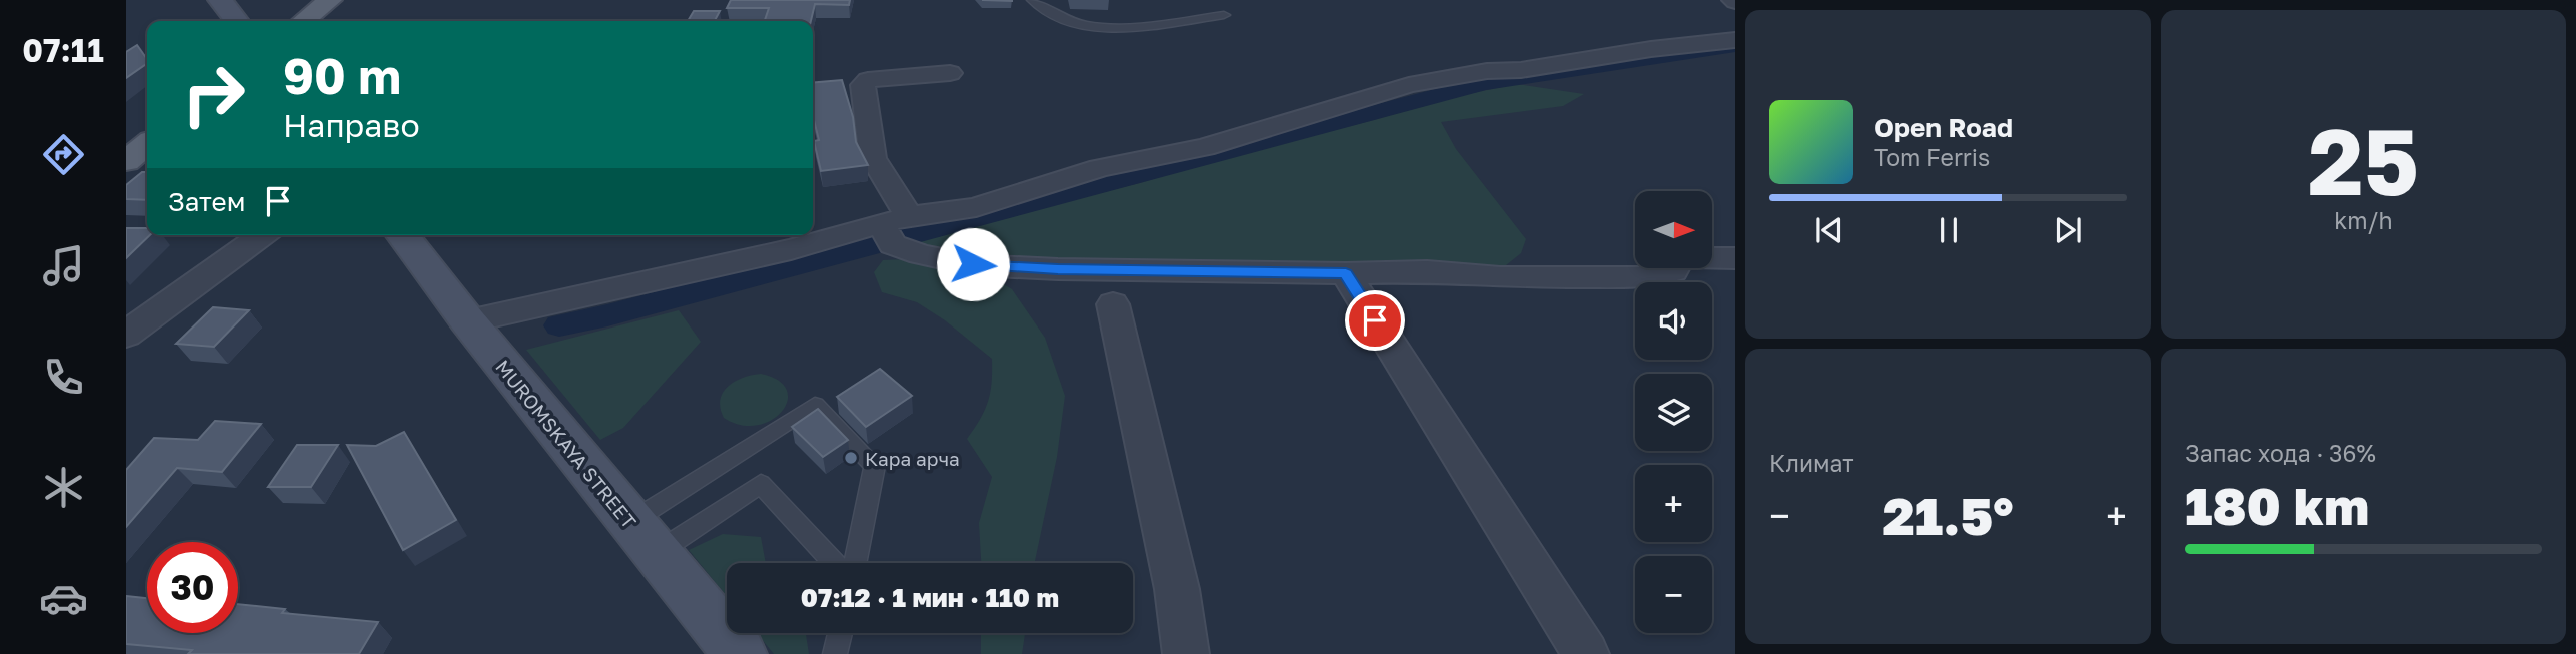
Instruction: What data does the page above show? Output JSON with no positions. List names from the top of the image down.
{
  "streets": {
    "main road": ["MUROMSKAYA STREET"]
  },
  "places": ["Кара арча"],
  "north": "right",
  "page": {
    "tabs": "07:11",
    "tile": [
      ["25", "km/h"],
      "Климат",
      ["Запас хода · 36%", "180 km"]
    ],
    "turn": ["90 m", "Направо"],
    "song": ["Open Road", "Tom Ferris"],
    "then": "Затем",
    "map_buttons": ["+", "−"],
    "heat": ["−", "21.5°", "+"],
    "limit": "30",
    "trip": "07:12 · 1 мин · 110 m"
  }
}
